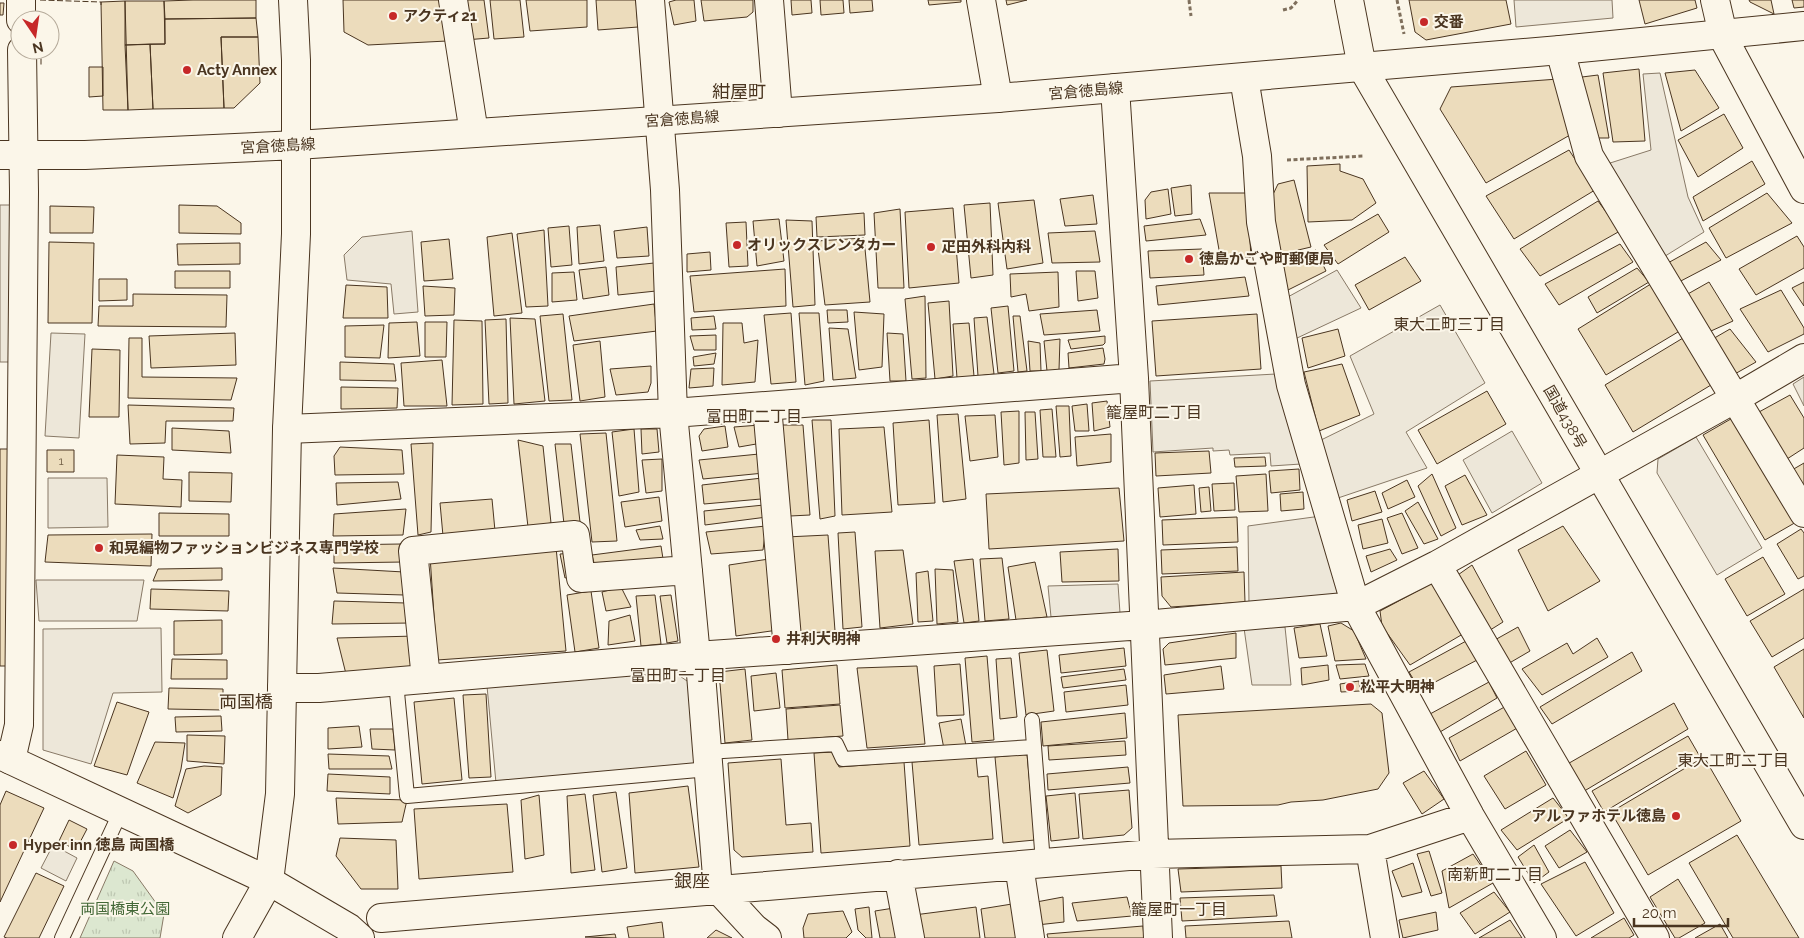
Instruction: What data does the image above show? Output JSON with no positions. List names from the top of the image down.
{
  "streets": {
    "main road": ["宮倉徳島線", "国道438号"]
  },
  "crossings": [
    ["宮倉徳島線", "国道438号"]
  ],
  "districts": [
    "紺屋町",
    "東大工町三丁目",
    "籠屋町二丁目",
    "富田町二丁目",
    "富田町一丁目",
    "両国橋",
    "東大工町二丁目",
    "南新町二丁目",
    "銀座",
    "籠屋町一丁目"
  ],
  "parks": ["両国橋東公園"],
  "places": [
    "アクティ21",
    "交番",
    "Acty Annex",
    "オリックスレンタカー",
    "疋田外科内科",
    "徳島かごや町郵便局",
    "和晃編物ファッションビジネス専門学校",
    "井利大明神",
    "松平大明神",
    "アルファホテル徳島",
    "Hyper inn 徳島 両国橋"
  ],
  "house_numbers": ["1"],
  "scale_bar": "20 m",
  "north": "bottom"
}
